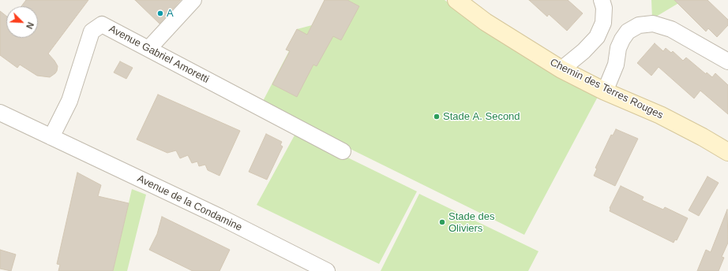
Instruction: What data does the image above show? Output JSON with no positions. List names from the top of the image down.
{
  "streets": {
    "main road": ["Chemin des Terres Rouges"],
    "street": ["Avenue Gabriel Amoretti", "Avenue de la Condamine"]
  },
  "crossings": [
    ["Avenue Gabriel Amoretti", "Avenue de la Condamine"]
  ],
  "places": ["A", "Stade A. Second", "Stade des Oliviers"],
  "north": "bottom right"
}
